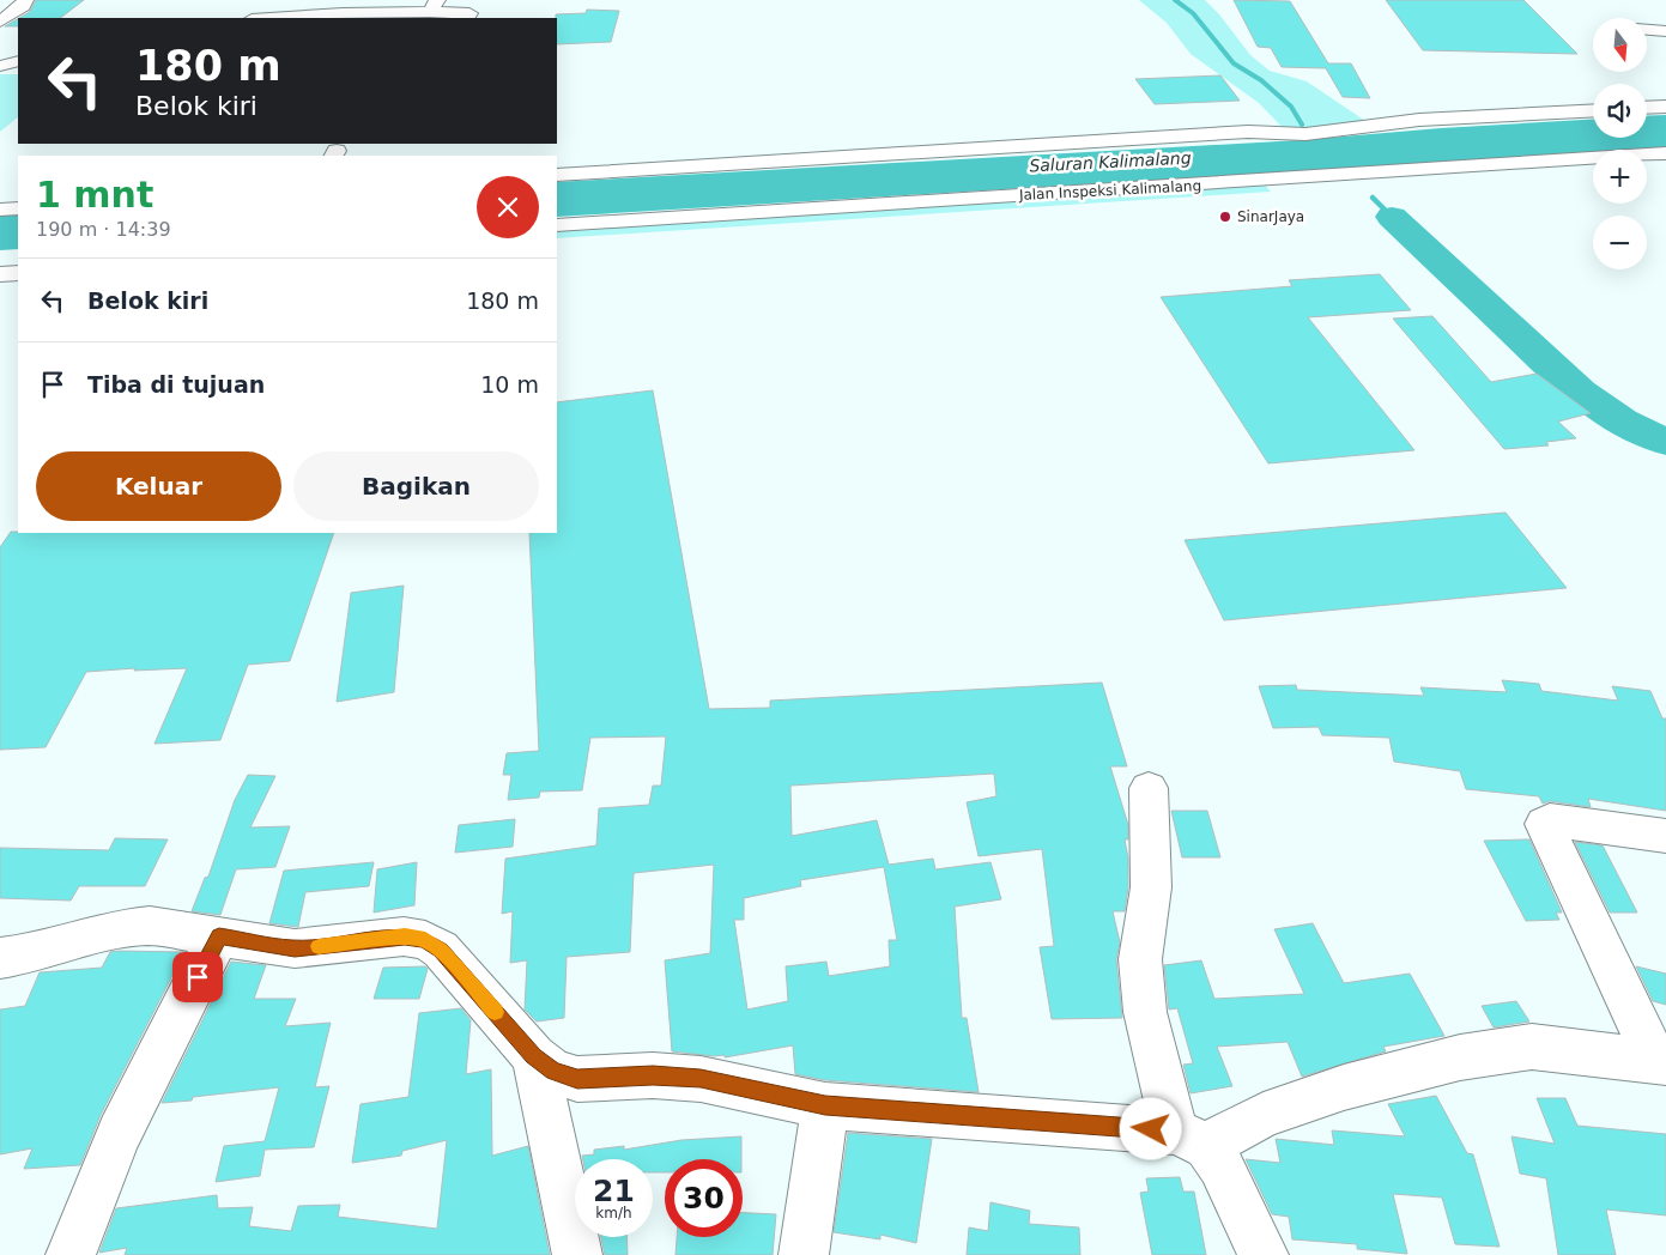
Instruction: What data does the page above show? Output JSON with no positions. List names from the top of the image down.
{
  "streets": {
    "street": ["Jalan Inspeksi Kalimalang"]
  },
  "water": ["Saluran Kalimalang"],
  "places": ["SinarJaya"],
  "north": "bottom",
  "page": {
    "map_buttons": ["+", "−"],
    "turn": ["180 m", "Belok kiri"],
    "heading": ["1 mnt", "190 m · 14:39"],
    "list": [
      {
        "name": "Belok kiri",
        "value": "180 m"
      },
      {
        "name": "Tiba di tujuan",
        "value": "10 m"
      }
    ],
    "buttons": ["Keluar", "Bagikan"],
    "speed": "21 km/h",
    "limit": "30"
  }
}
